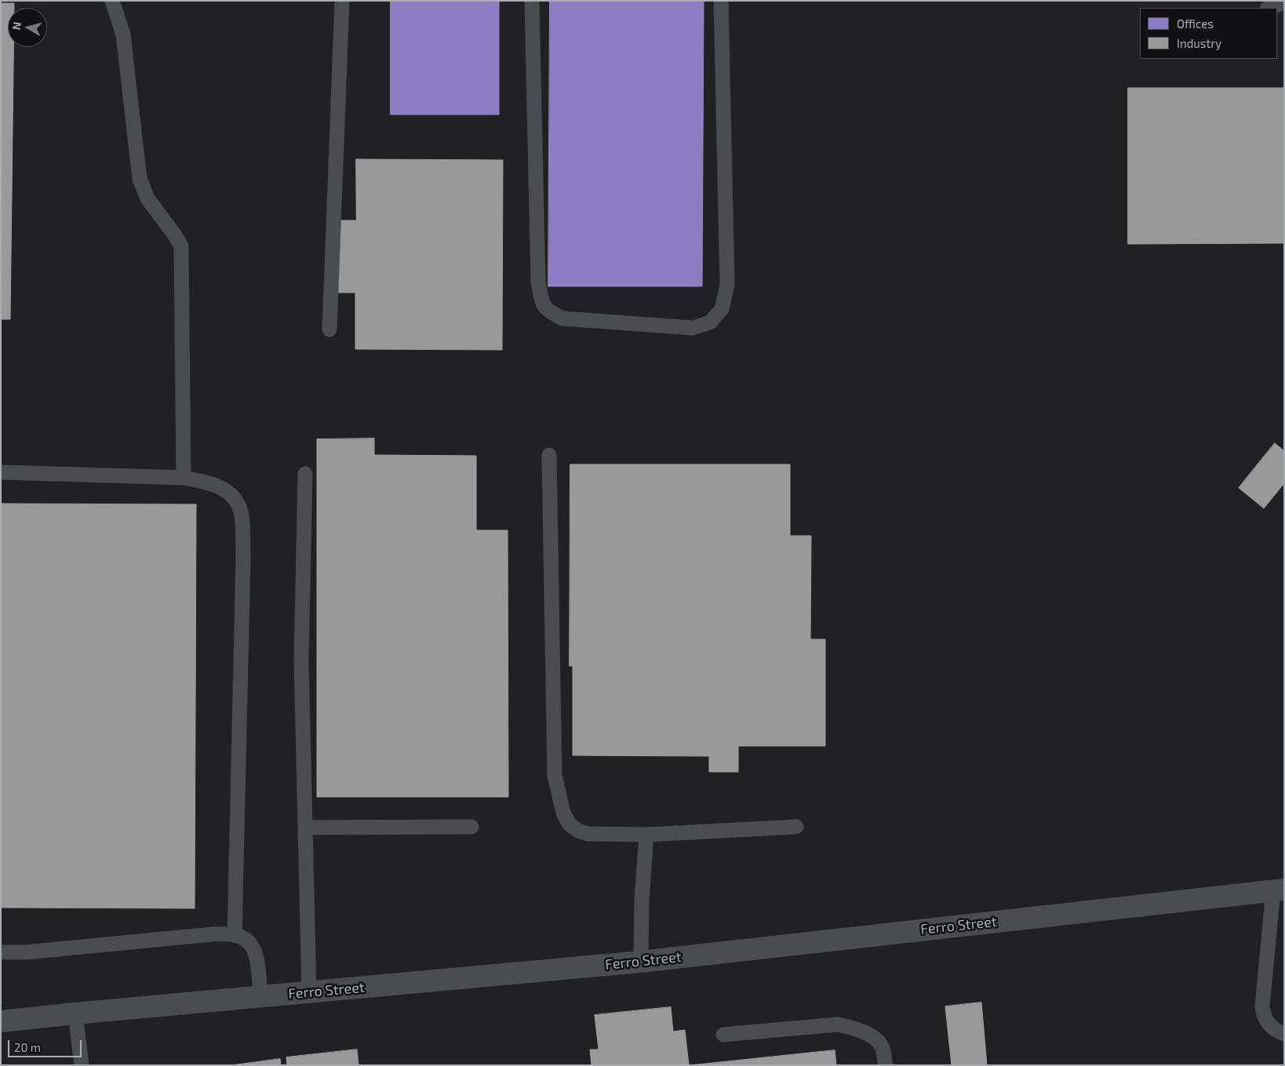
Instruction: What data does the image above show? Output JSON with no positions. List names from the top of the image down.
{
  "streets": {
    "street": ["Ferro Street"]
  },
  "legend": ["Offices", "Industry"],
  "scale_bar": "20 m",
  "north": "left"
}
